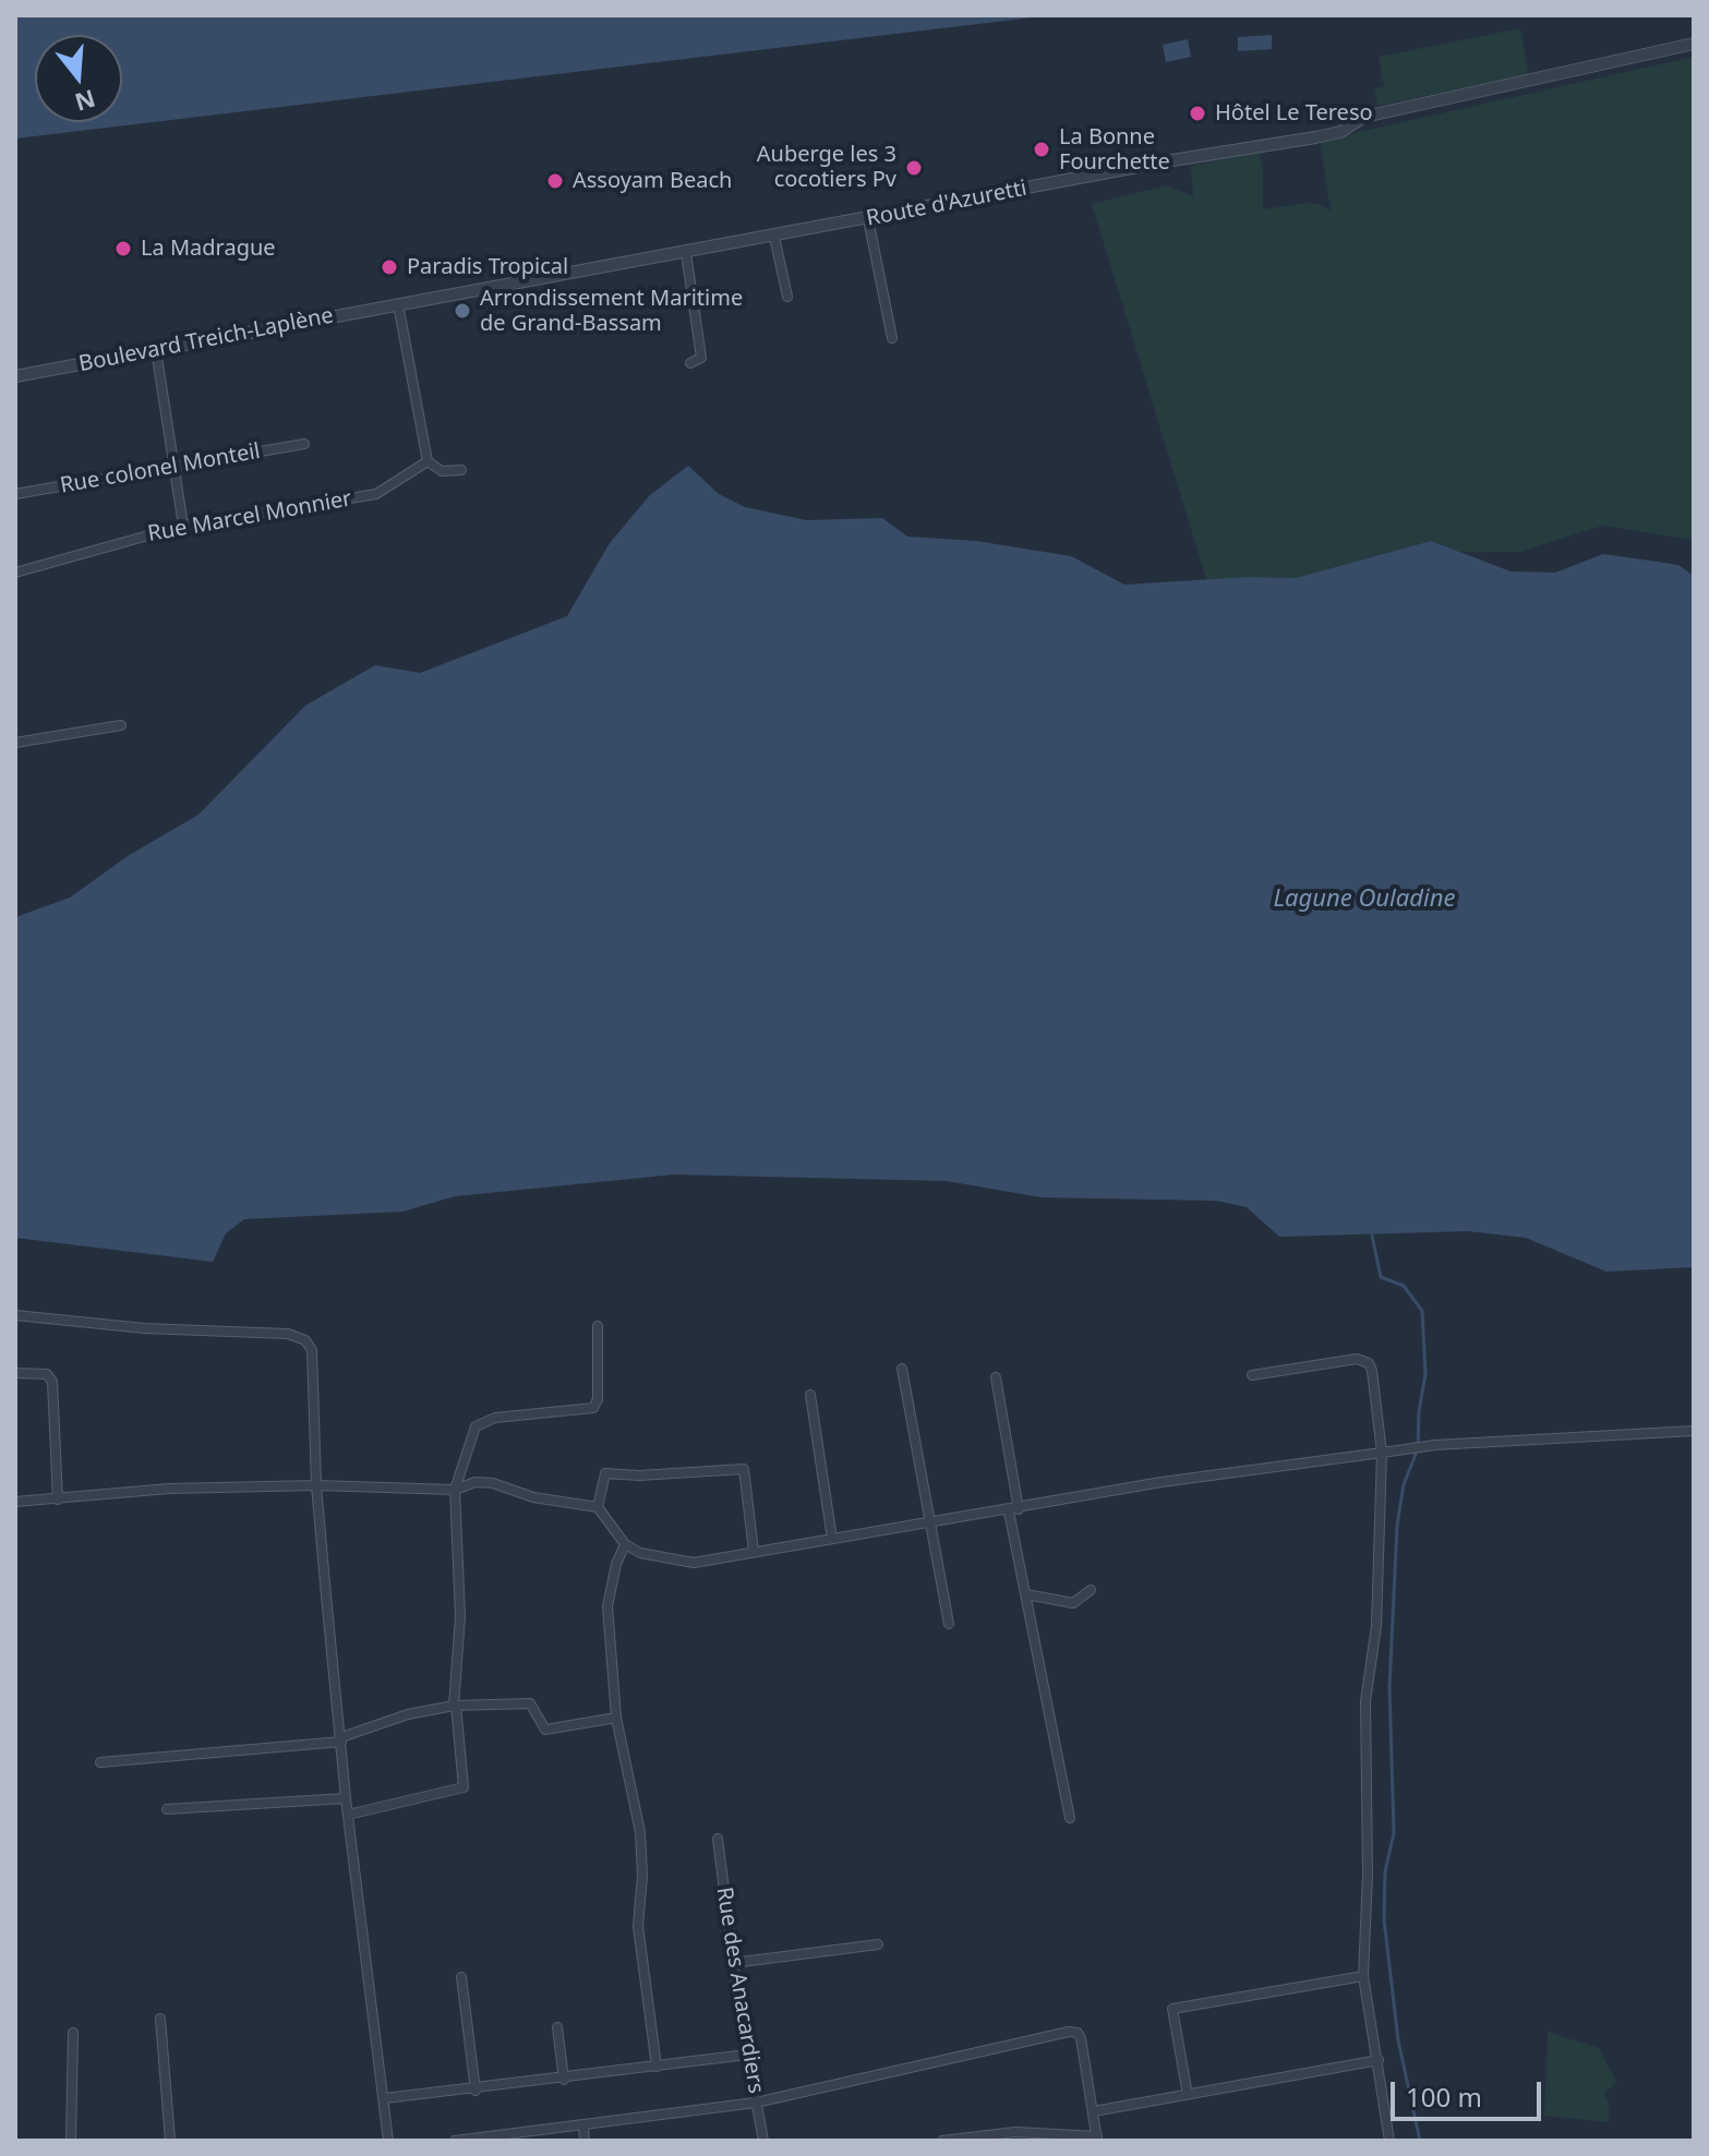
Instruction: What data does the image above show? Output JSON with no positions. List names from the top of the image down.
{
  "streets": {
    "street": [
      "Route d'Azuretti",
      "Boulevard Treich-Laplène",
      "Rue colonel Monteil",
      "Rue Marcel Monnier",
      "Rue des Anacardiers"
    ]
  },
  "crossings": [
    ["Route d'Azuretti", "Boulevard Treich-Laplène"]
  ],
  "water": ["Lagune Ouladine"],
  "places": [
    "Hôtel Le Tereso",
    "La Bonne Fourchette",
    "Auberge les 3 cocotiers Pv",
    "Assoyam Beach",
    "La Madrague",
    "Paradis Tropical",
    "Arrondissement Maritime de Grand-Bassam"
  ],
  "scale_bar": "100 m",
  "north": "bottom"
}
